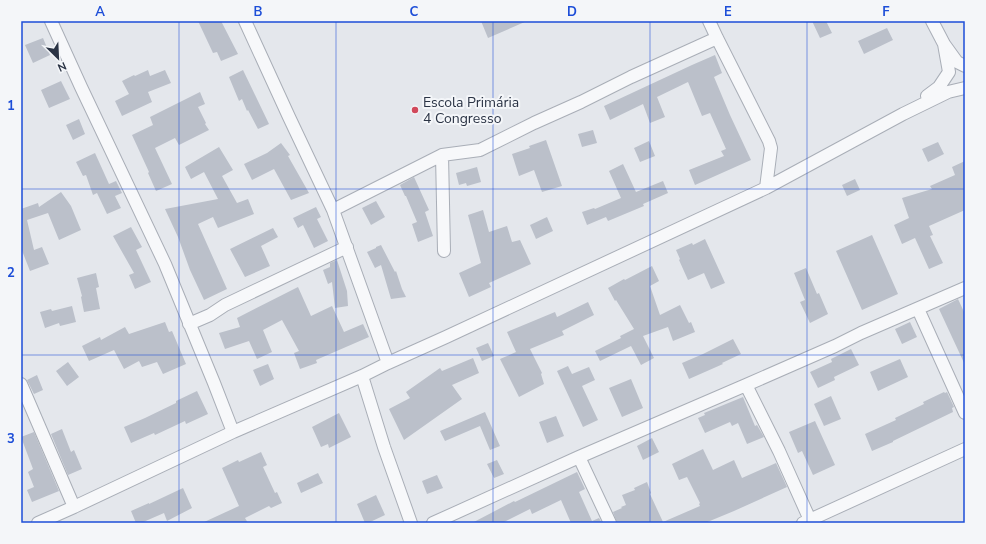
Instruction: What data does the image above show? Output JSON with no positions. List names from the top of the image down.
{
  "places": ["Escola Primária 4 Congresso"],
  "north": "bottom right",
  "grid": {
    "columns": [
      "A",
      "B",
      "C",
      "D",
      "E",
      "F"
    ],
    "rows": ["1", "2", "3"]
  }
}
